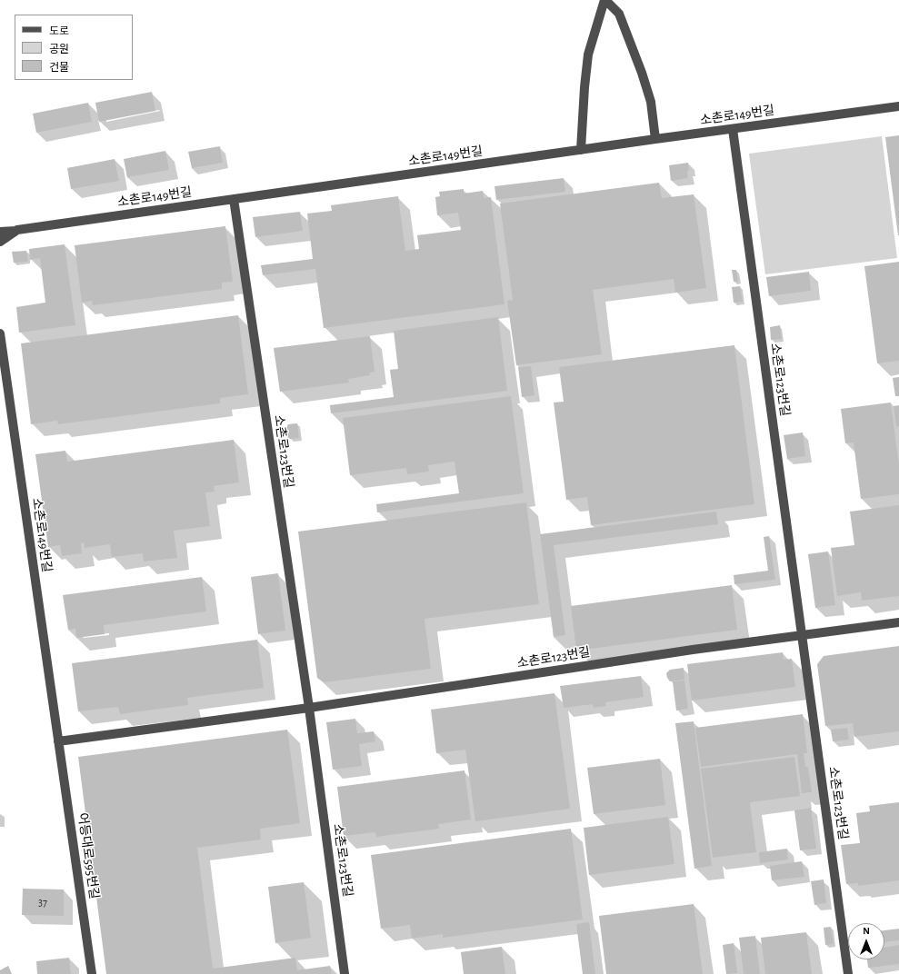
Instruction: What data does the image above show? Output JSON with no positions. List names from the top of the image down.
{
  "streets": {
    "street": ["소촌로149번길", "소촌로123번길", "어등대로595번길"]
  },
  "crossings": [
    ["소촌로149번길", "소촌로123번길"],
    ["소촌로149번길", "어등대로595번길"],
    ["소촌로123번길", "어등대로595번길"]
  ],
  "house_numbers": ["37"],
  "legend": ["도로", "공원", "건물"],
  "north": "top"
}
